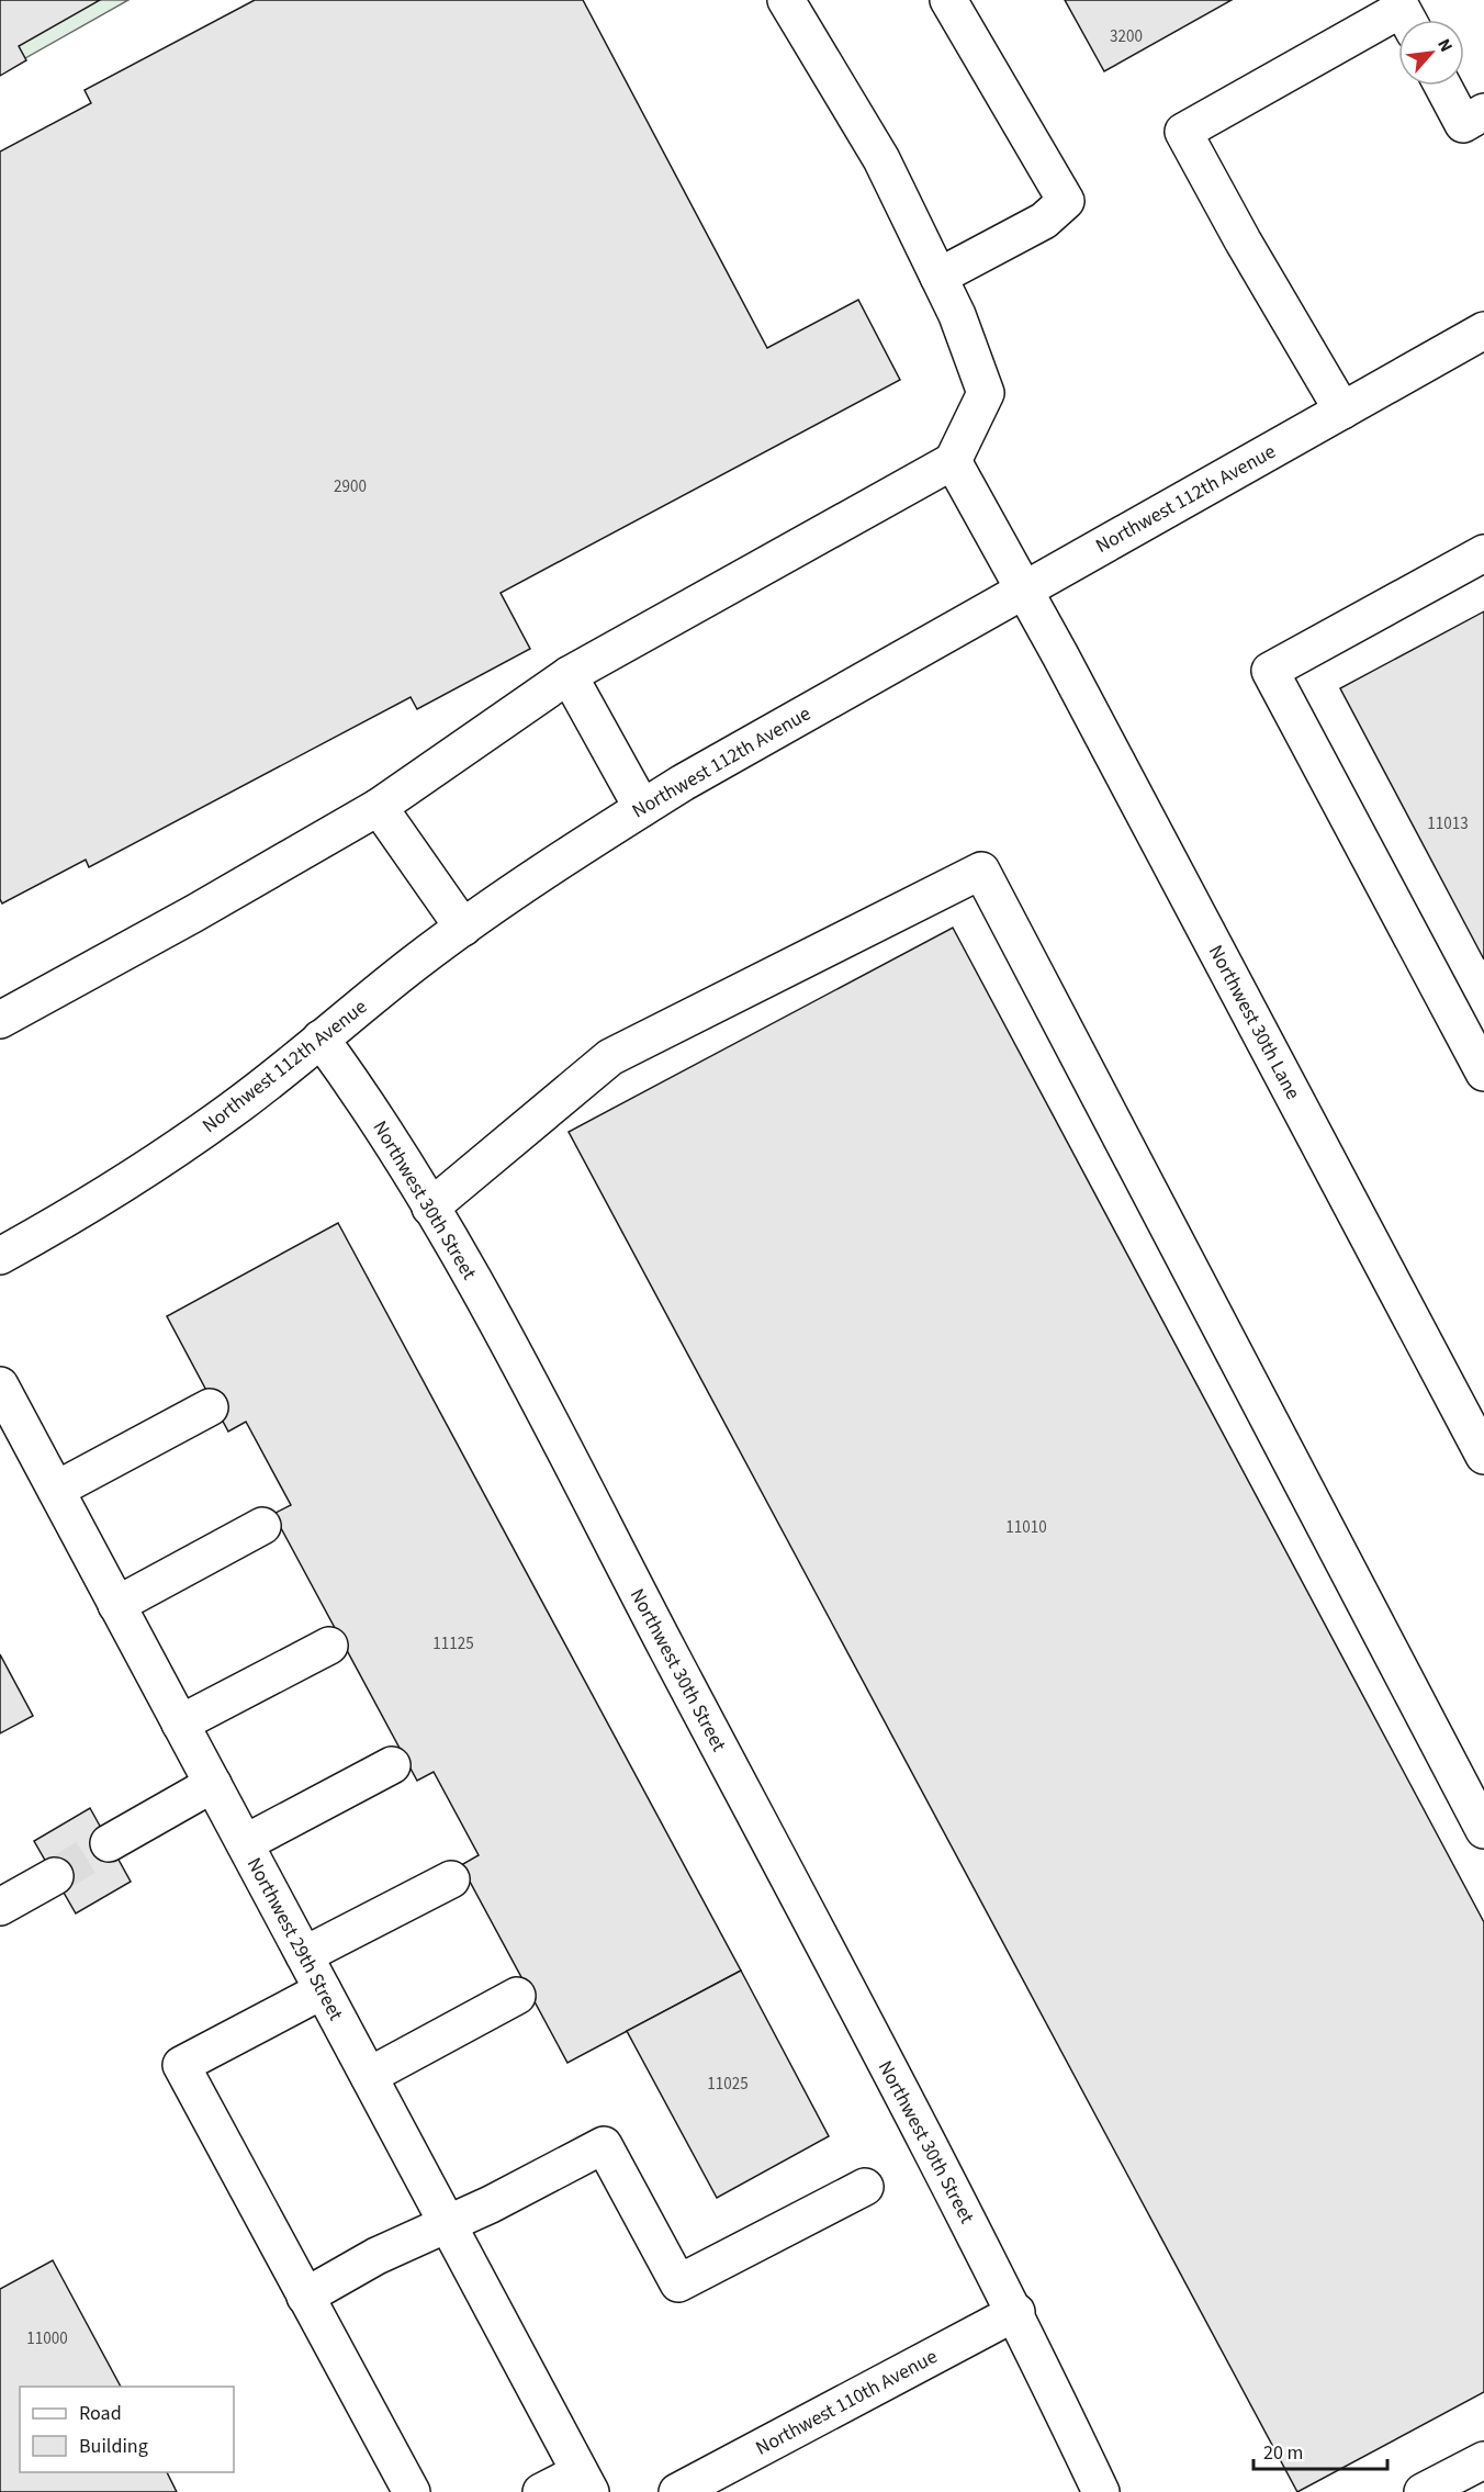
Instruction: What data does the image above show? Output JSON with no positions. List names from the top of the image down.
{
  "streets": {
    "street": [
      "Northwest 112th Avenue",
      "Northwest 30th Lane",
      "Northwest 30th Street",
      "Northwest 29th Street",
      "Northwest 110th Avenue"
    ]
  },
  "crossings": [
    ["Northwest 112th Avenue", "Northwest 30th Lane"],
    ["Northwest 112th Avenue", "Northwest 30th Street"],
    ["Northwest 30th Street", "Northwest 110th Avenue"]
  ],
  "house_numbers": [
    "3200",
    "2900",
    "11013",
    "11010",
    "11125",
    "11025",
    "11000"
  ],
  "legend": ["Road", "Building"],
  "scale_bar": "20 m",
  "north": "top right"
}
